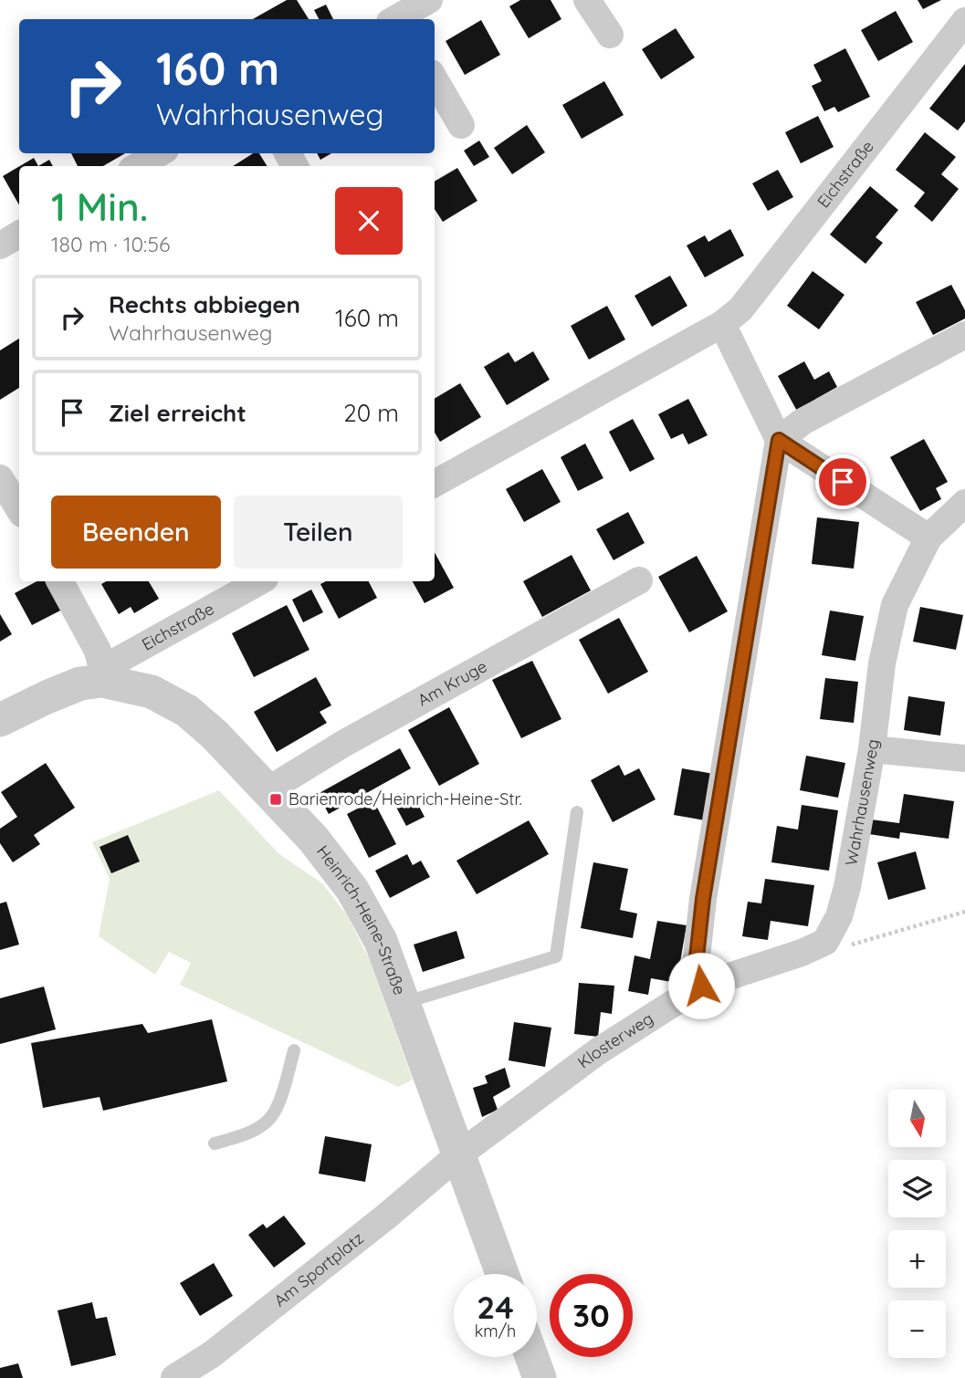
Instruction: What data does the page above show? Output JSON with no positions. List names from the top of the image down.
{
  "streets": {
    "street": [
      "Eichstraße",
      "Am Kruge",
      "Wahrhausenweg",
      "Heinrich-Heine-Straße",
      "Klosterweg",
      "Am Sportplatz"
    ]
  },
  "crossings": [
    ["Eichstraße", "Heinrich-Heine-Straße"],
    ["Am Kruge", "Heinrich-Heine-Straße"],
    ["Heinrich-Heine-Straße", "Klosterweg"],
    ["Heinrich-Heine-Straße", "Am Sportplatz"],
    ["Klosterweg", "Am Sportplatz"]
  ],
  "places": {
    "transit": ["Barienrode/Heinrich-Heine-Str."]
  },
  "north": "bottom",
  "page": {
    "turn": ["160 m", "Wahrhausenweg"],
    "heading": ["1 Min.", "180 m · 10:56"],
    "list": [
      {
        "name": "Rechts abbiegen",
        "note": "Wahrhausenweg",
        "value": "160 m"
      },
      {
        "name": "Ziel erreicht",
        "value": "20 m"
      }
    ],
    "buttons": ["Beenden", "Teilen"],
    "map_buttons": ["+", "−"],
    "speed": "24 km/h",
    "limit": "30"
  }
}
